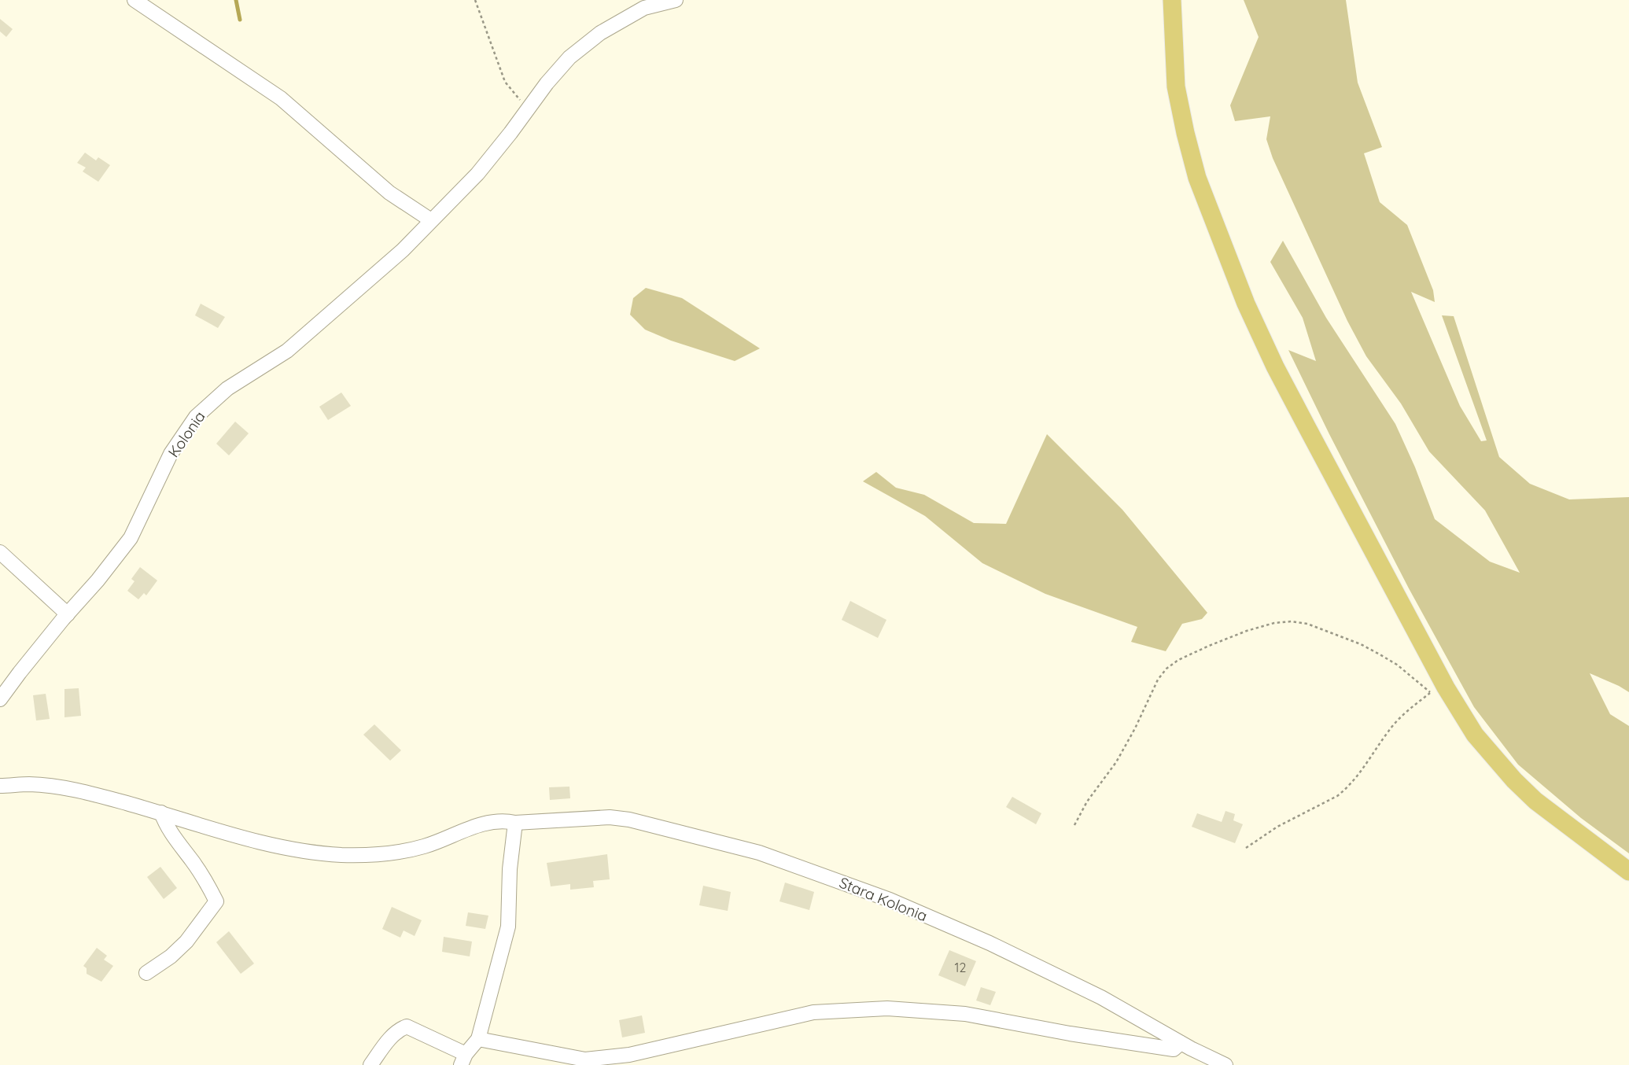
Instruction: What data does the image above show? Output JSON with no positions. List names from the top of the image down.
{
  "streets": {
    "street": ["Kolonia", "Stara Kolonia"]
  },
  "house_numbers": ["12"]
}
